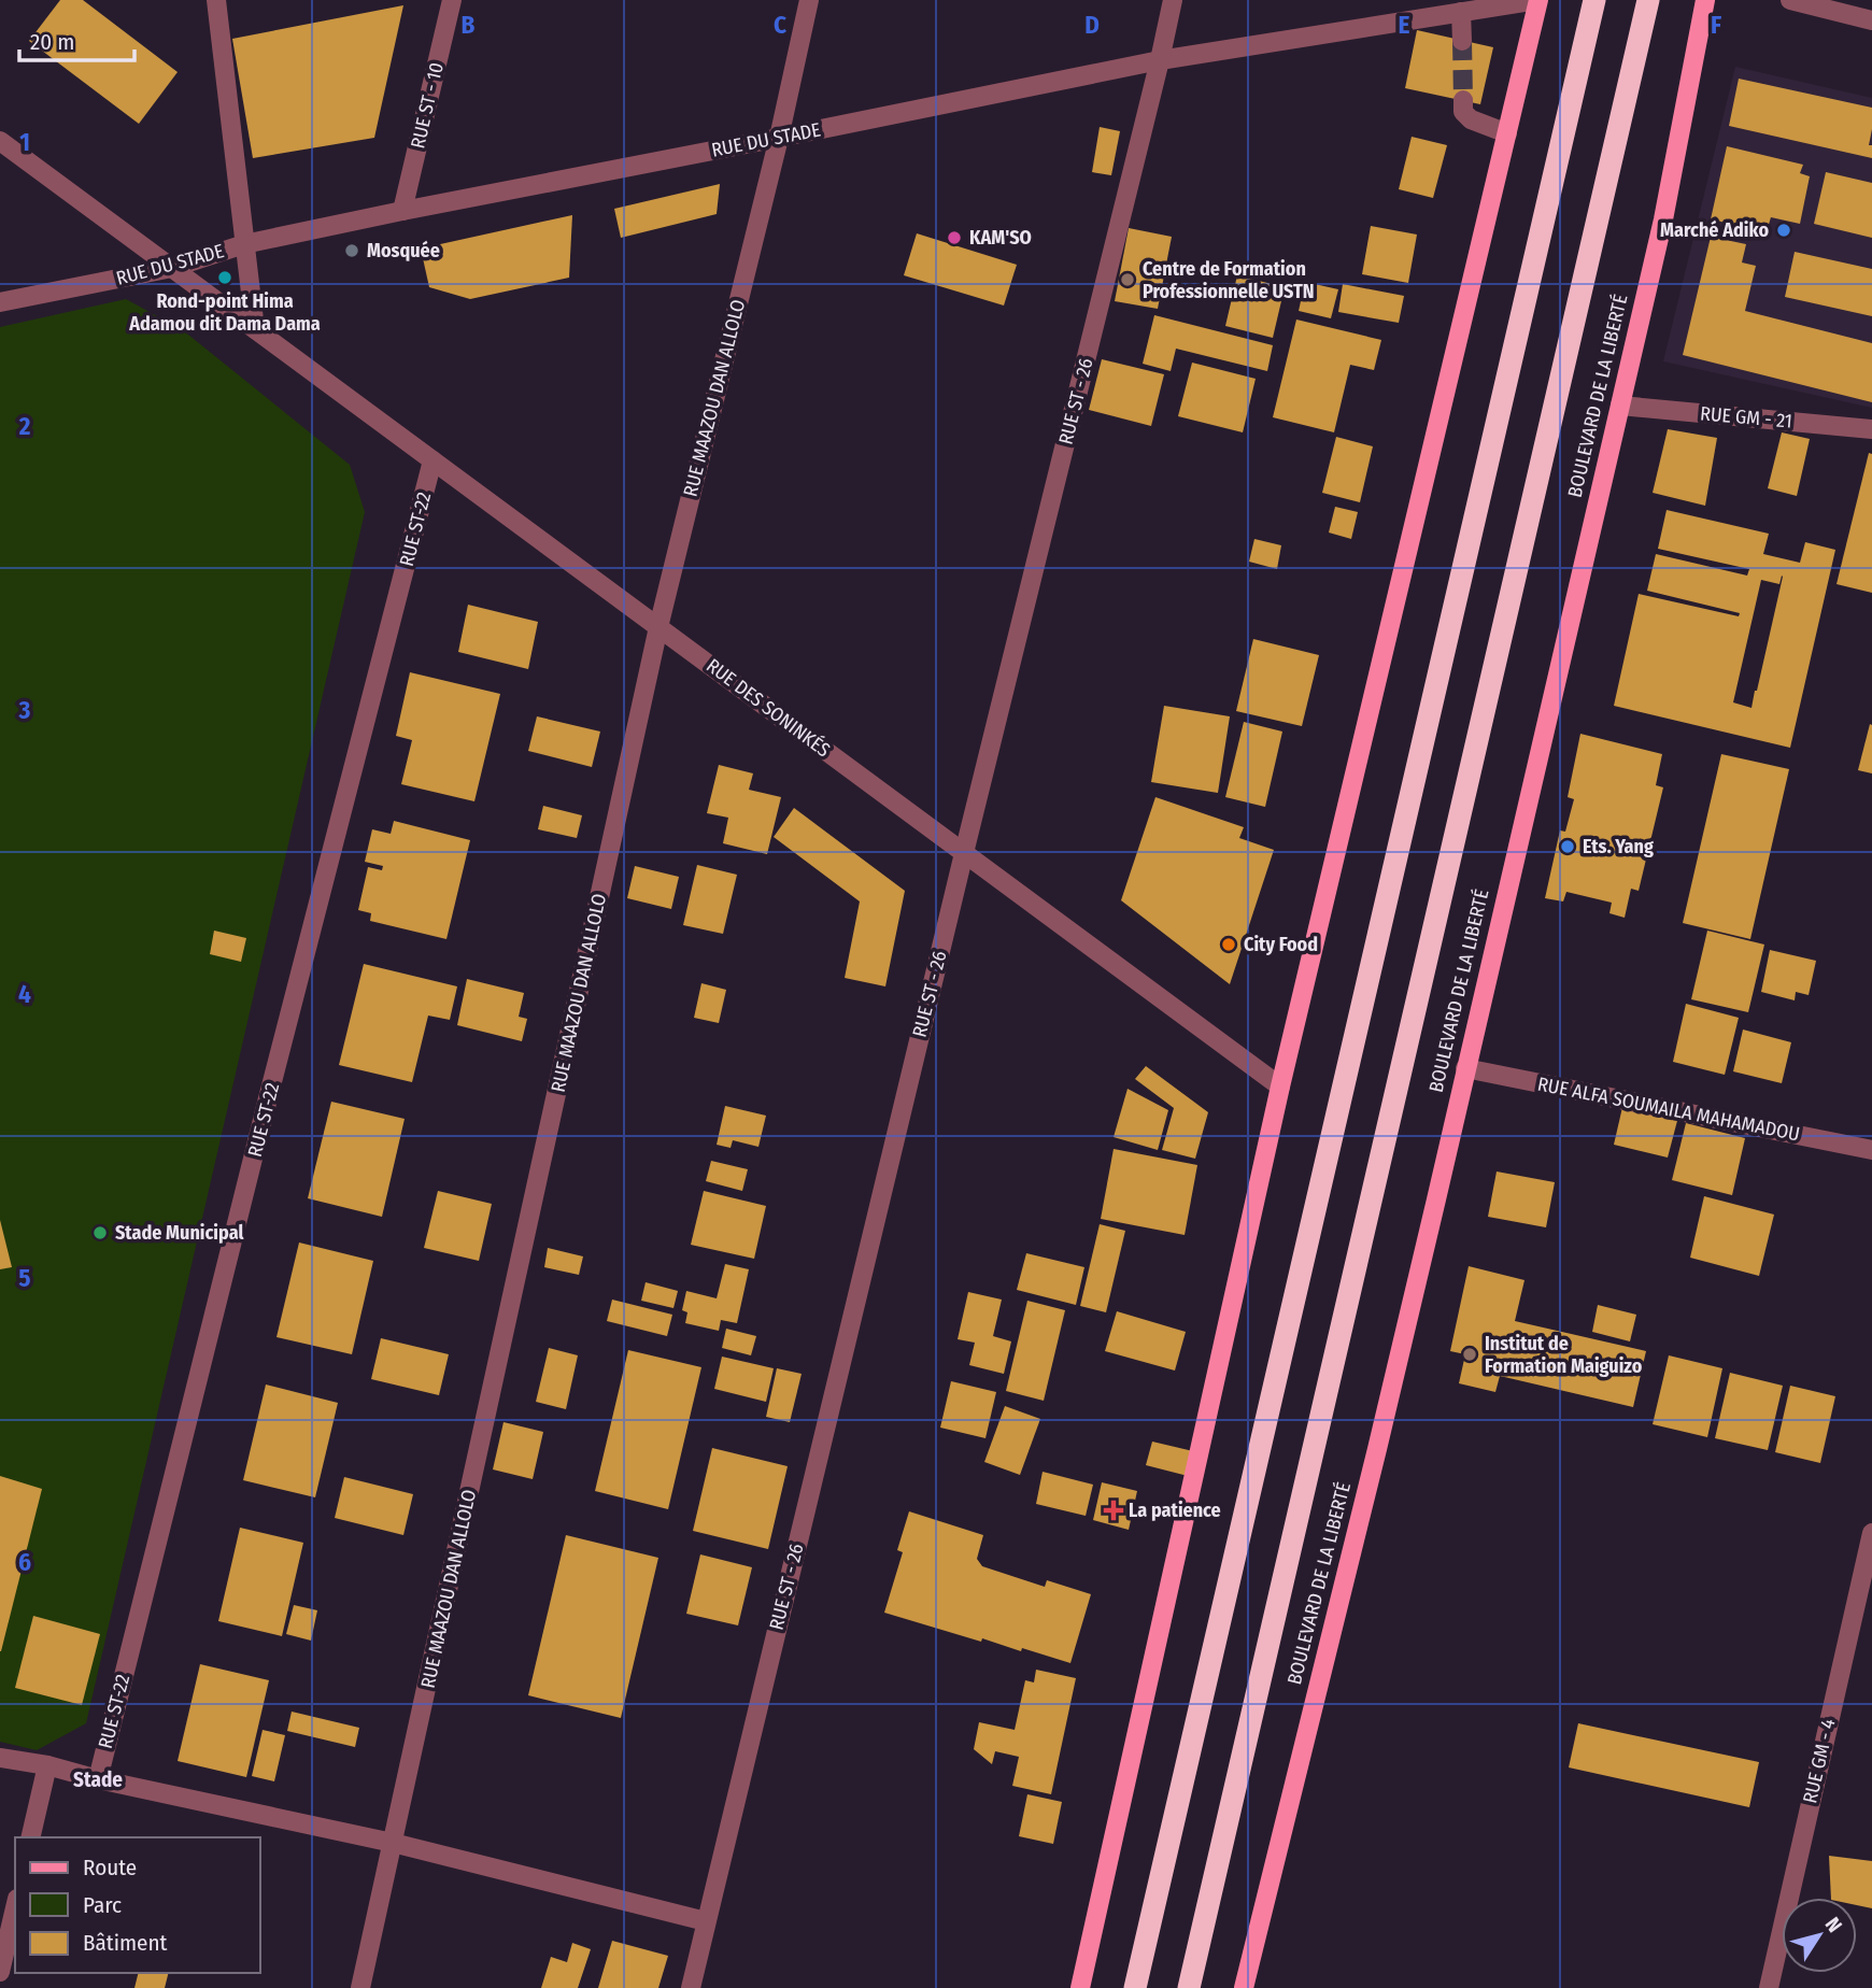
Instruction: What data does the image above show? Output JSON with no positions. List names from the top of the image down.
{
  "streets": {
    "highway": ["BOULEVARD DE LA LIBERTÉ"],
    "street": [
      "RUE ST - 10",
      "RUE DU STADE",
      "RUE MAAZOU DAN ALLOLO",
      "RUE ST - 26",
      "RUE GM - 21",
      "RUE ST-22",
      "RUE DES SONINKÉS",
      "RUE ALFA SOUMAILA MAHAMADOU",
      "RUE GM - 4"
    ]
  },
  "crossings": [
    ["RUE ST - 10", "RUE DU STADE"],
    ["RUE DU STADE", "RUE MAAZOU DAN ALLOLO"],
    ["RUE DU STADE", "RUE ST - 26"],
    ["RUE DU STADE", "RUE DES SONINKÉS"],
    ["BOULEVARD DE LA LIBERTÉ", "RUE GM - 21"],
    ["BOULEVARD DE LA LIBERTÉ", "RUE ALFA SOUMAILA MAHAMADOU"],
    ["RUE MAAZOU DAN ALLOLO", "RUE DES SONINKÉS"],
    ["RUE ST - 26", "RUE DES SONINKÉS"],
    ["RUE ST-22", "RUE DES SONINKÉS"]
  ],
  "districts": ["Stade"],
  "places": {
    "other": [
      "Marché Adiko",
      "KAM'SO",
      "Mosquée",
      "Rond-point Hima Adamou dit Dama Dama",
      "Centre de Formation Professionnelle USTN",
      "Ets. Yang",
      "City Food",
      "Stade Municipal",
      "Institut de Formation Maiguizo"
    ],
    "health": ["La patience"]
  },
  "legend": ["Route", "Parc", "Bâtiment"],
  "scale_bar": "20 m",
  "north": "top right",
  "grid": {
    "columns": [
      "B",
      "C",
      "D",
      "E",
      "F"
    ],
    "rows": [
      "1",
      "2",
      "3",
      "4",
      "5",
      "6"
    ]
  }
}
